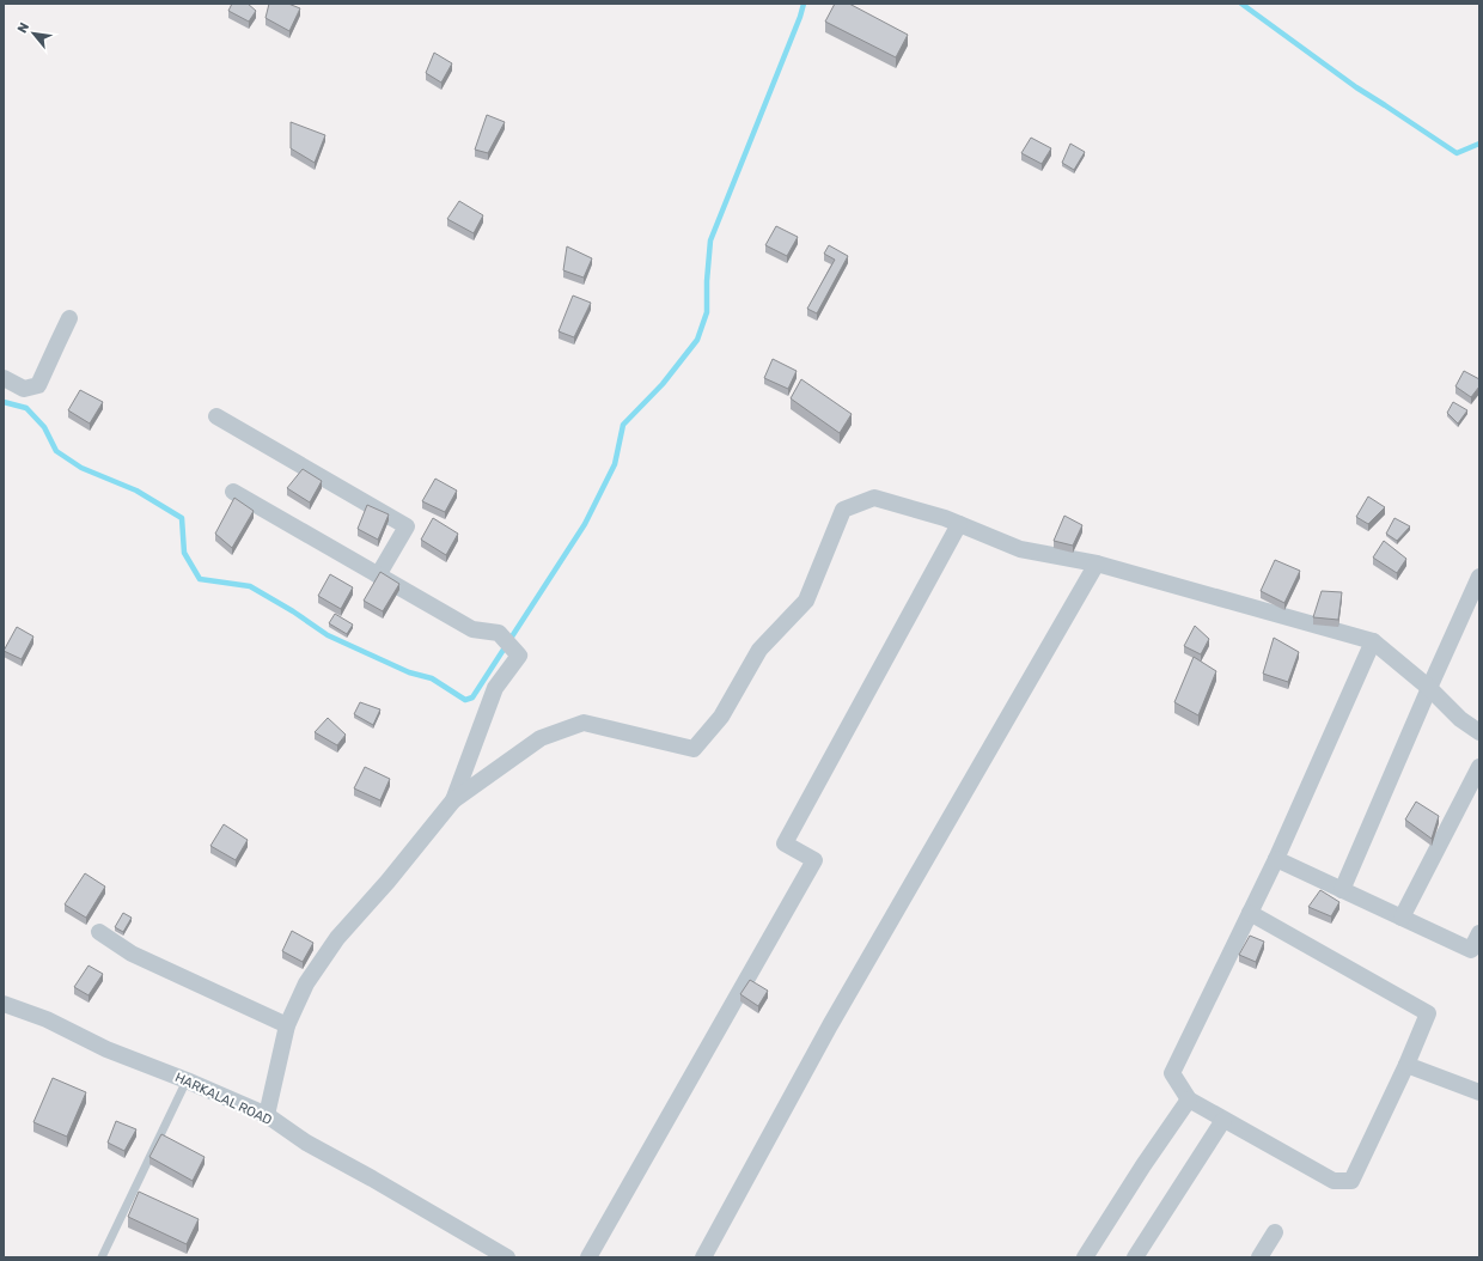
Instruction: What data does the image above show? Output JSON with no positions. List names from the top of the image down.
{
  "streets": {
    "street": ["HARKALAL ROAD"]
  },
  "north": "top left"
}
